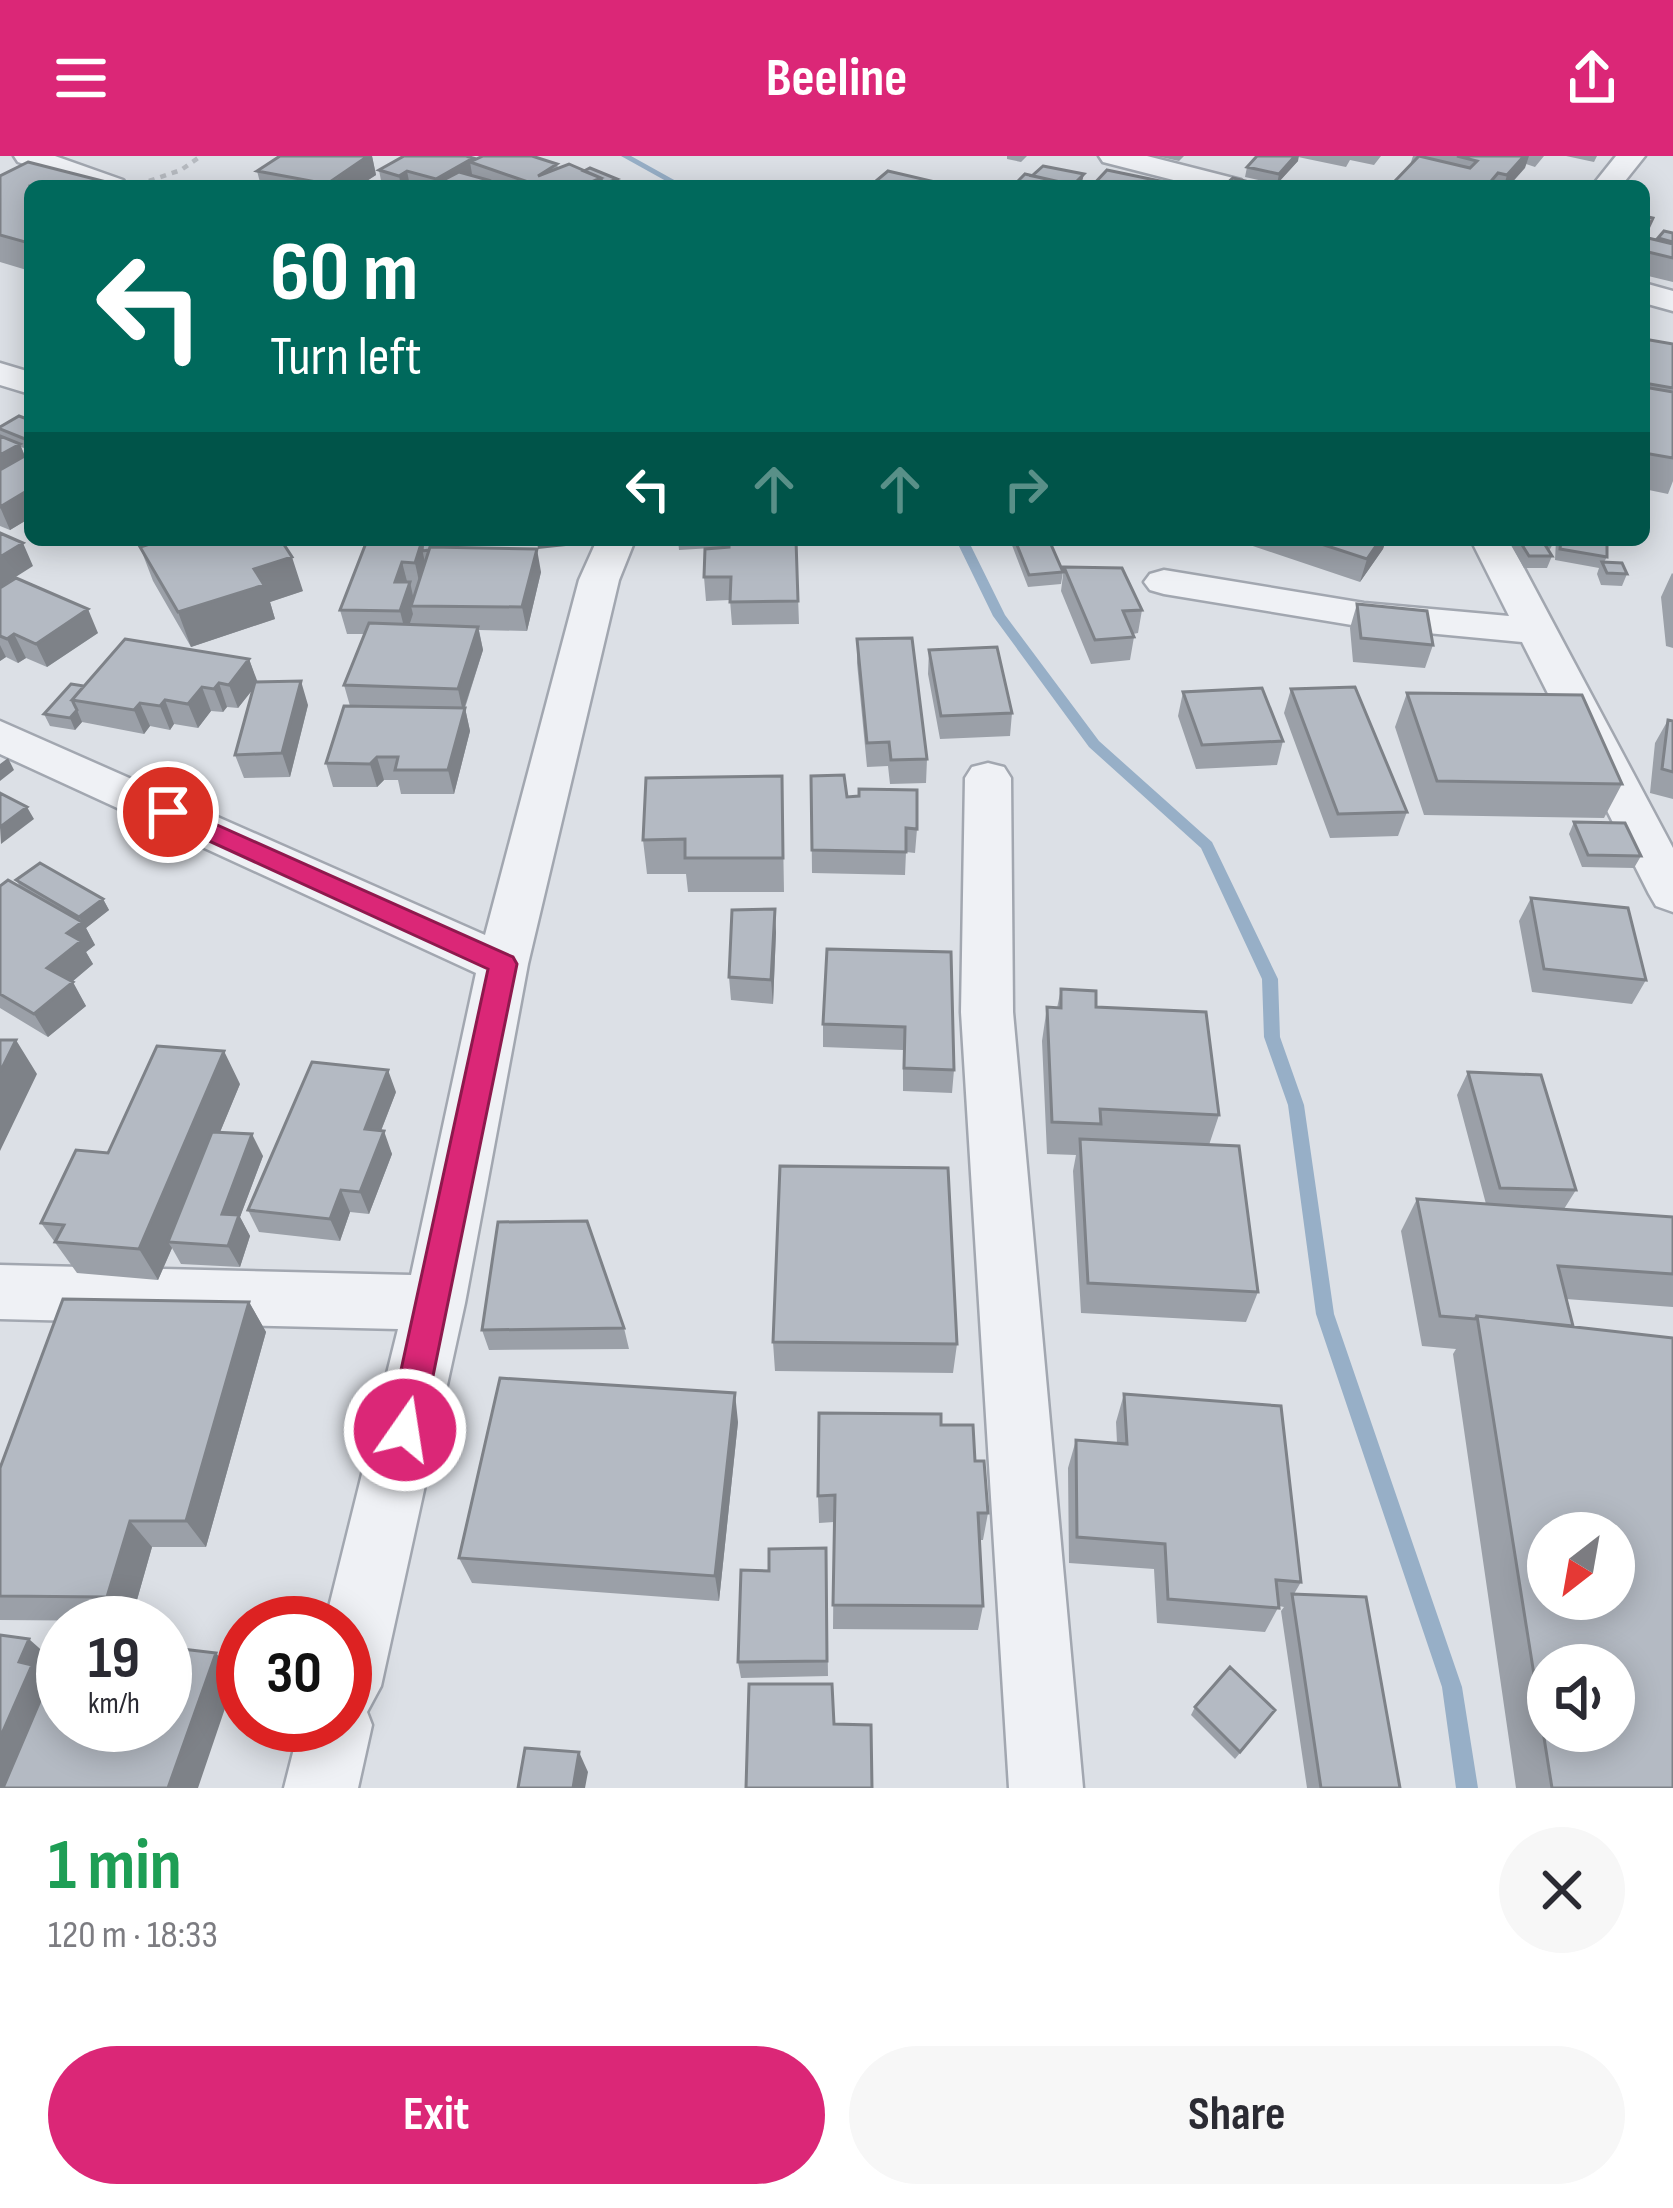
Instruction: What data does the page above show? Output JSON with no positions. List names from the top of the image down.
{
  "north": "bottom left",
  "page": {
    "header": "Beeline",
    "turn": ["60 m", "Turn left"],
    "speed": "19 km/h",
    "limit": "30",
    "heading": ["1 min", "120 m · 18:33"],
    "buttons": ["Exit", "Share"]
  }
}
